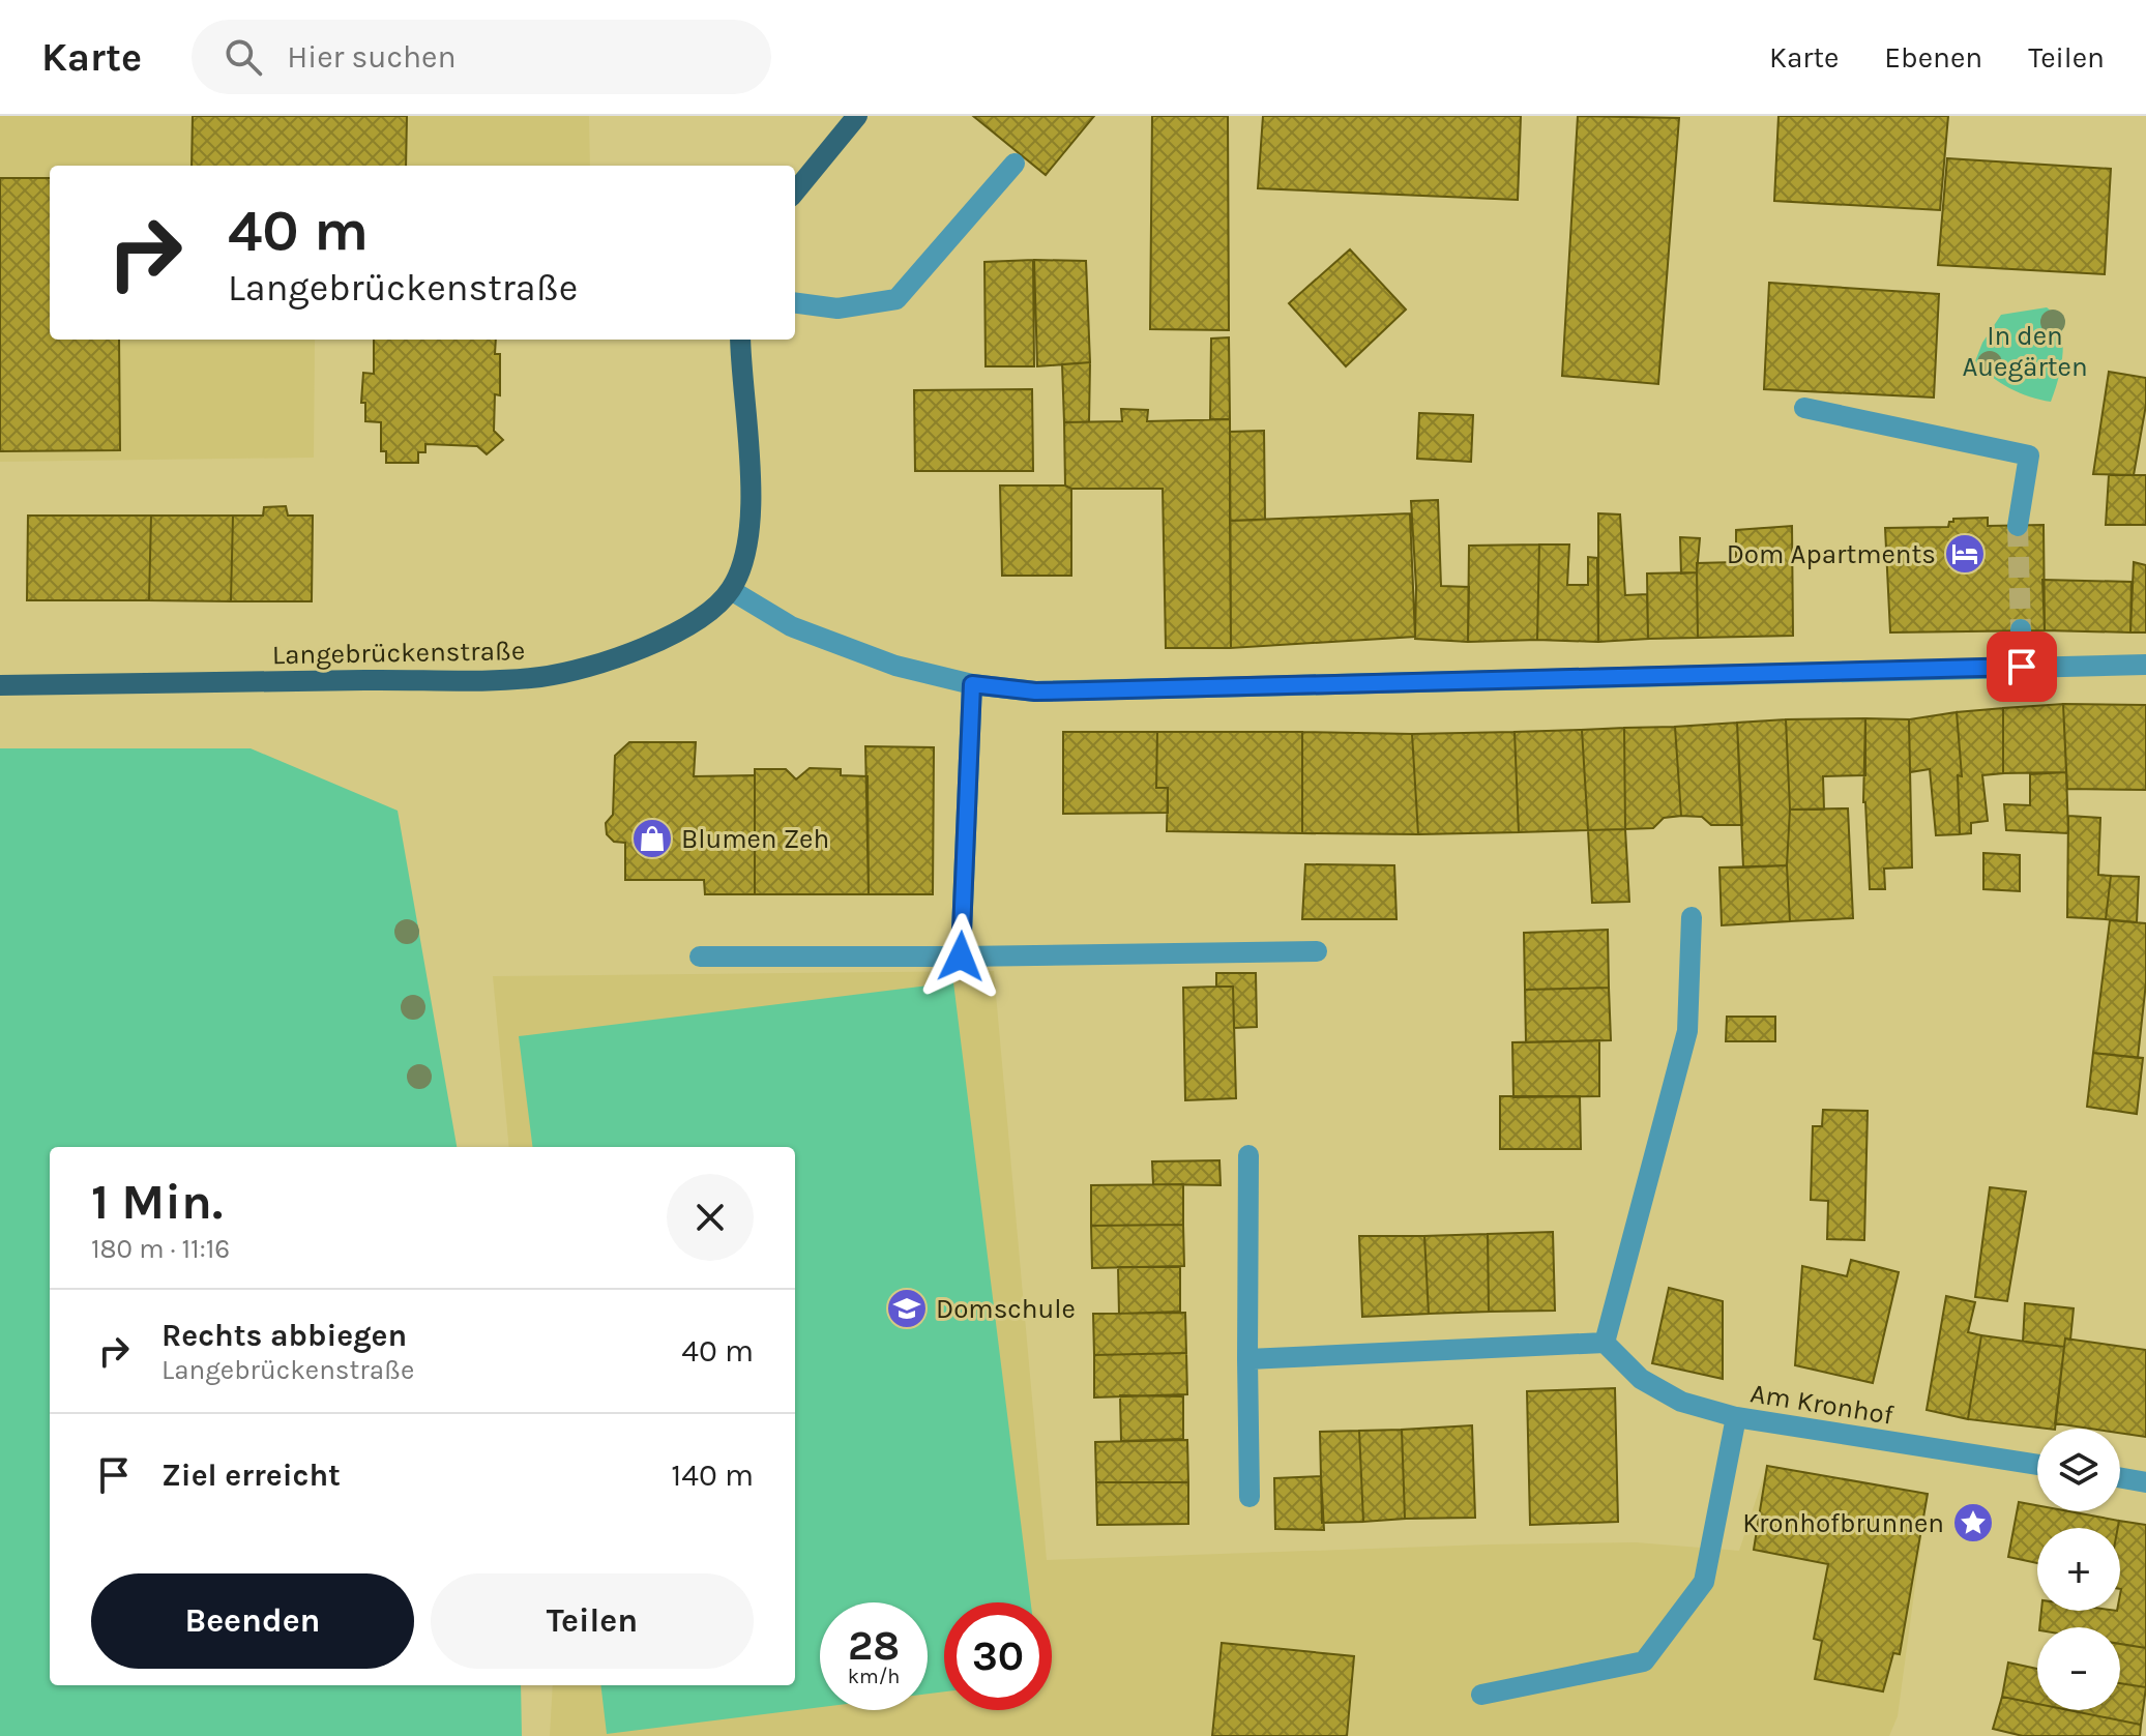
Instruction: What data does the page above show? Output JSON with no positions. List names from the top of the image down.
{
  "streets": {
    "main road": ["Langebrückenstraße"],
    "street": ["Am Kronhof"]
  },
  "parks": ["In den Auegärten"],
  "places": {
    "hotel": ["Dom Apartments"],
    "shop": ["Blumen Zeh"],
    "school or university": ["Domschule"],
    "place": ["Kronhofbrunnen"]
  },
  "page": {
    "header": "Karte",
    "search": "Hier suchen",
    "nav": ["Karte", "Ebenen", "Teilen"],
    "turn": ["40 m", "Langebrückenstraße"],
    "heading": ["1 Min.", "180 m · 11:16"],
    "list": [
      {
        "name": "Rechts abbiegen",
        "note": "Langebrückenstraße",
        "value": "40 m"
      },
      {
        "name": "Ziel erreicht",
        "value": "140 m"
      }
    ],
    "map_buttons": ["+", "−"],
    "buttons": ["Beenden", "Teilen"],
    "speed": "28 km/h",
    "limit": "30"
  }
}
